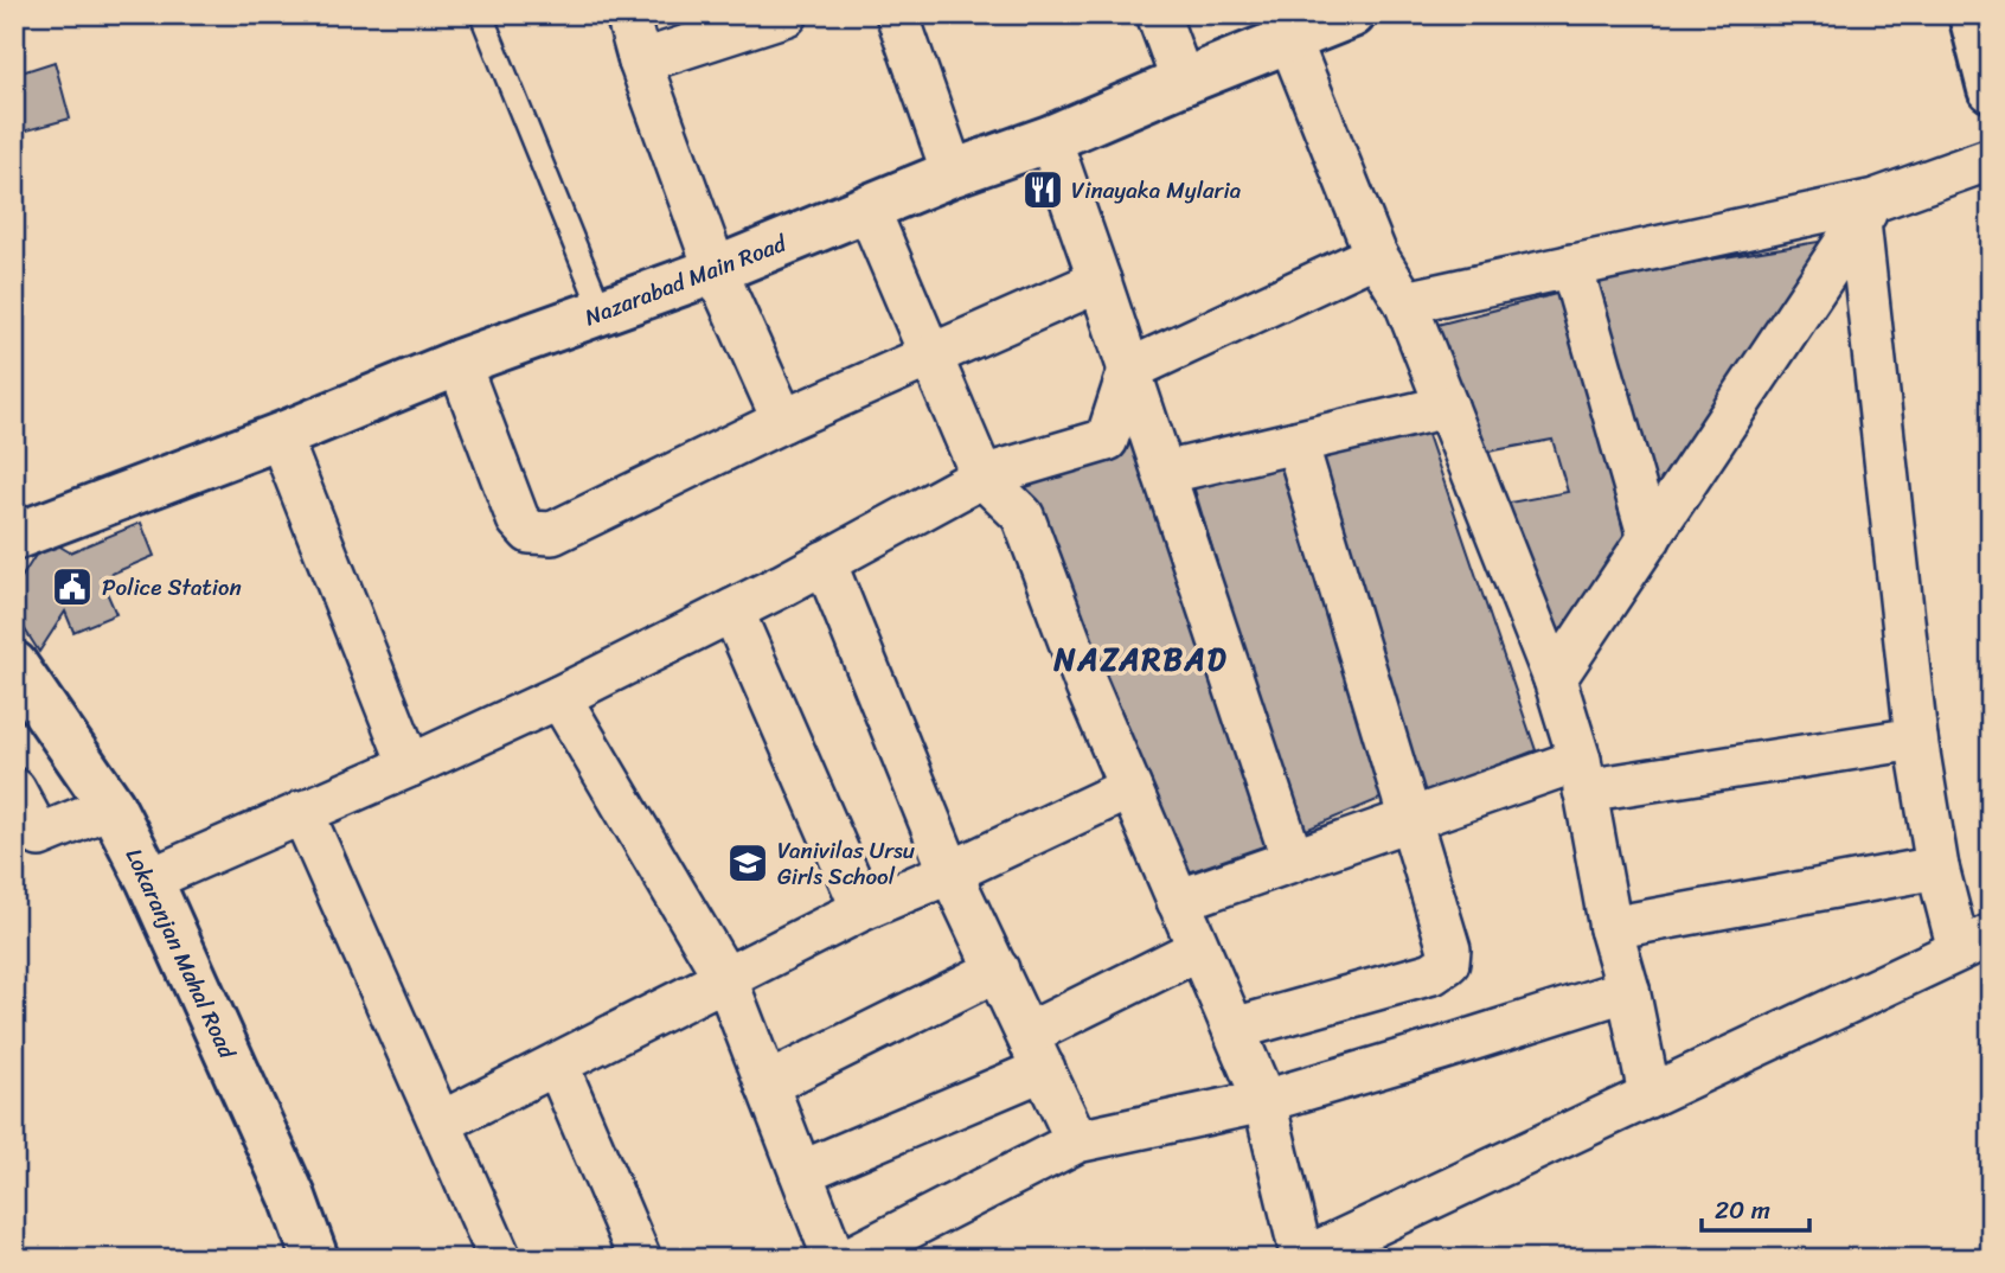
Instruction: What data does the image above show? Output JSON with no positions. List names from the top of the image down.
{
  "streets": {
    "main road": ["Nazarabad Main Road", "Lokaranjan Mahal Road"]
  },
  "districts": ["NAZARBAD"],
  "places": {
    "restaurant": ["Vinayaka Mylaria"],
    "public building": ["Police Station"],
    "school or university": ["Vanivilas Ursu Girls School"]
  },
  "scale_bar": "20 m"
}
